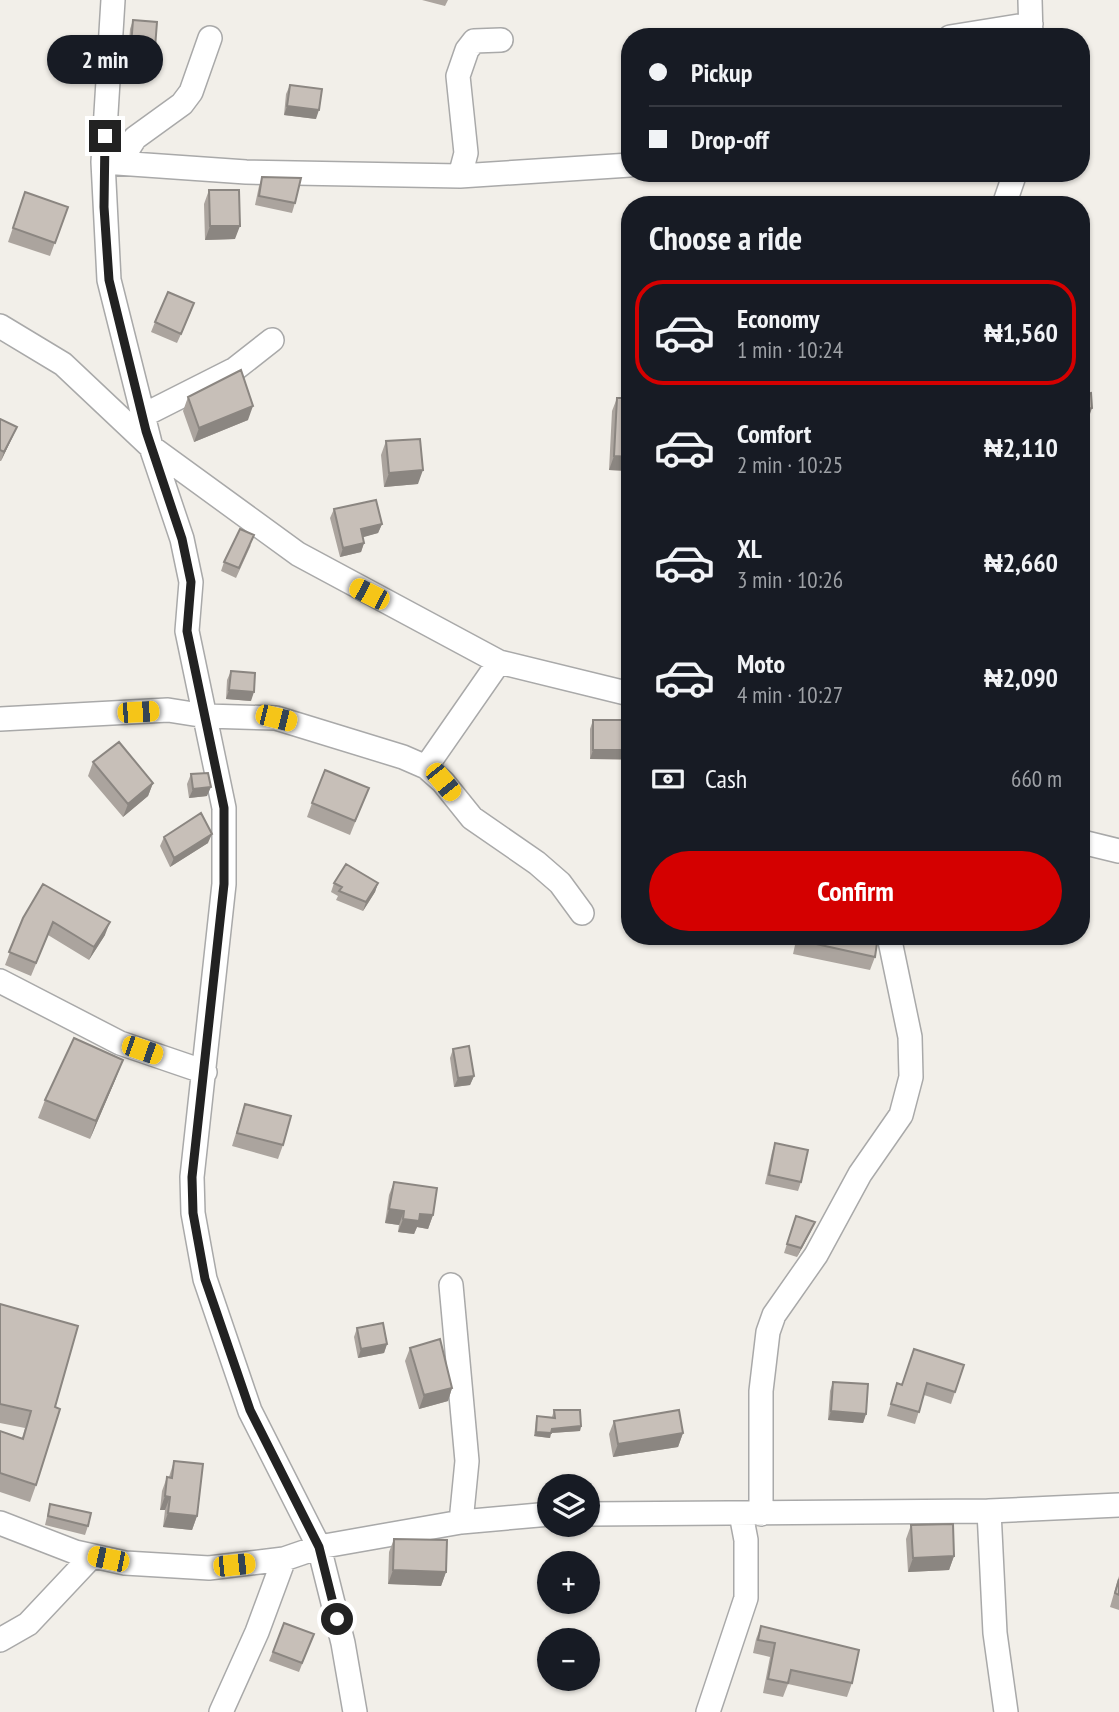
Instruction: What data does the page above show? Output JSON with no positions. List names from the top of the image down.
{
  "page": {
    "banner": ["Pickup", "Drop-off"],
    "bubble": "2 min",
    "heading": "Choose a ride",
    "list": [
      {
        "name": "Economy",
        "note": "1 min · 10:24",
        "value": "₦1,560"
      },
      {
        "name": "Comfort",
        "note": "2 min · 10:25",
        "value": "₦2,110"
      },
      {
        "name": "XL",
        "note": "3 min · 10:26",
        "value": "₦2,660"
      },
      {
        "name": "Moto",
        "note": "4 min · 10:27",
        "value": "₦2,090"
      }
    ],
    "pay": ["Cash", "660 m"],
    "buttons": "Confirm",
    "map_buttons": ["+", "−"]
  }
}
